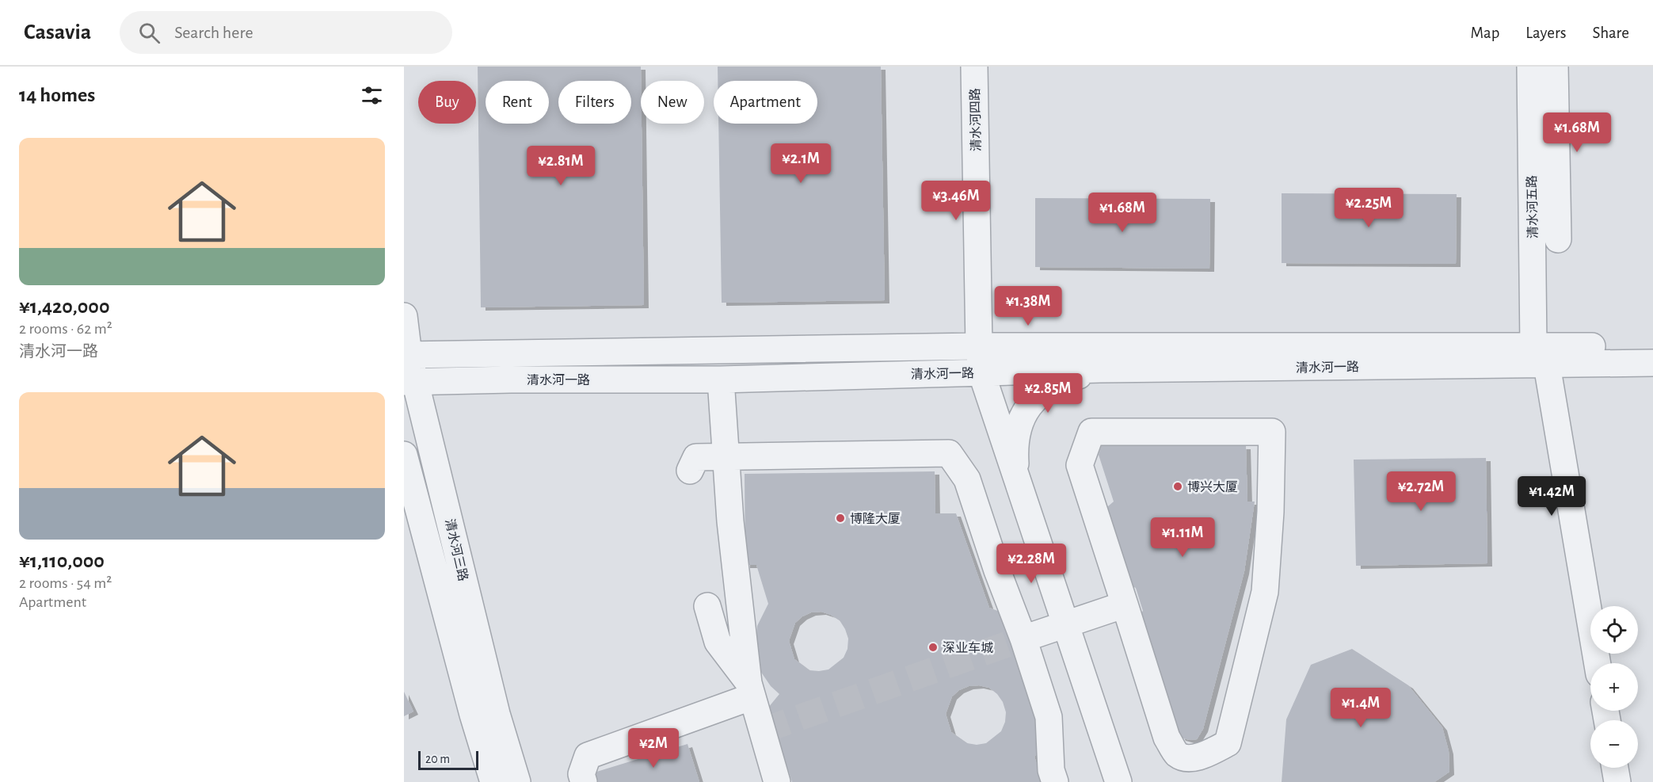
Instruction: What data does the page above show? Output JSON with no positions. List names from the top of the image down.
{
  "streets": {
    "street": [
      "清水河四路",
      "清水河五路",
      "清水河一路",
      "清水河三路"
    ]
  },
  "crossings": [
    ["清水河四路", "清水河一路"],
    ["清水河五路", "清水河一路"],
    ["清水河一路", "清水河三路"]
  ],
  "places": ["博兴大厦", "博隆大厦", "深业车城"],
  "scale_bar": "20 m",
  "page": {
    "header": "Casavia",
    "search": "Search here",
    "nav": ["Map", "Layers", "Share"],
    "heading": "14 homes",
    "chip": [
      "Buy",
      "Rent",
      "Filters",
      "New",
      "Apartment"
    ],
    "price": [
      "¥1.68M",
      "¥2.1M",
      "¥2.81M",
      "¥3.46M",
      "¥2.25M",
      "¥1.68M",
      "¥1.38M",
      "¥2.85M",
      "¥2.72M",
      "¥1.42M",
      "¥1.11M",
      "¥2.28M",
      "¥1.4M",
      "¥2M"
    ],
    "list": [
      {
        "name": "¥1,420,000",
        "note": "2 rooms · 62 m² · 清水河一路"
      },
      {
        "name": "¥1,110,000",
        "note": "2 rooms · 54 m² · Apartment"
      }
    ],
    "map_buttons": ["+", "−"],
    "scale": "20 m"
  }
}
